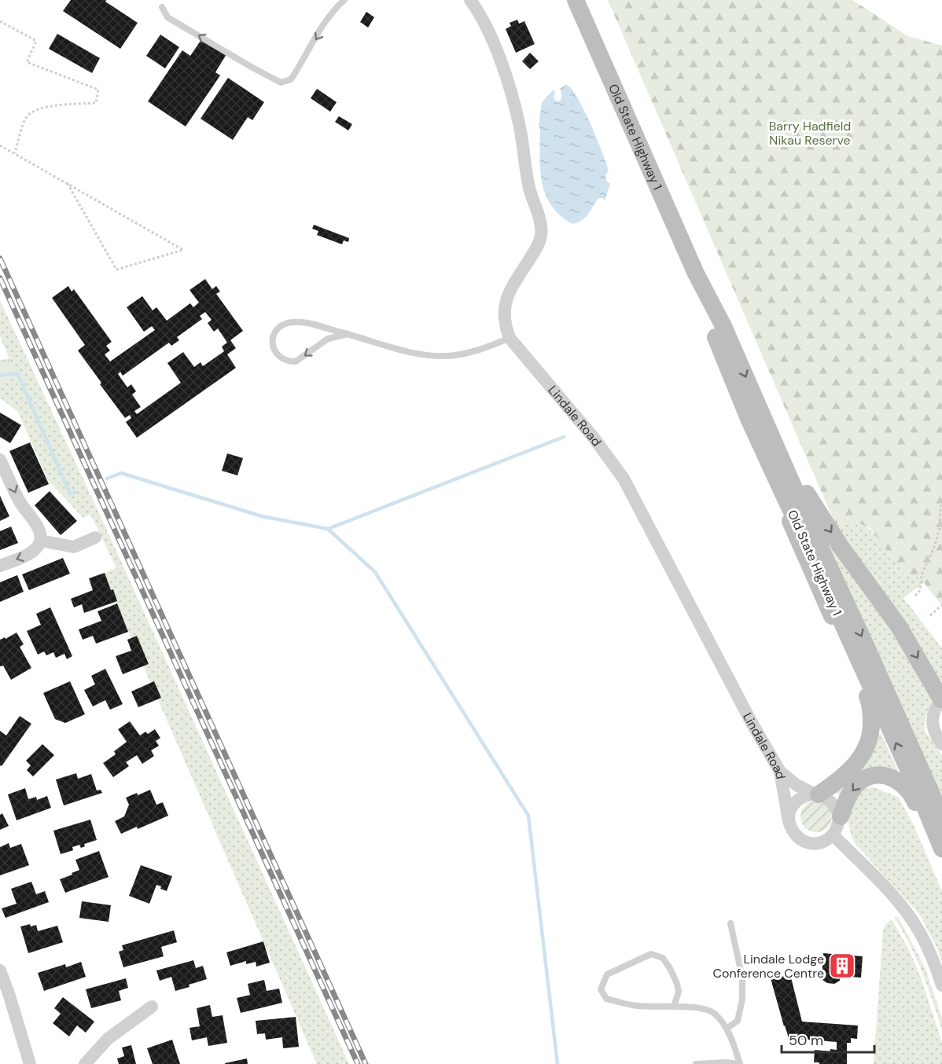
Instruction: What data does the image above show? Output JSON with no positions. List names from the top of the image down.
{
  "streets": {
    "main road": ["Old State Highway 1"],
    "street": ["Lindale Road"]
  },
  "parks": ["Barry Hadfield Nikau Reserve"],
  "places": {
    "building": ["Lindale Lodge Conference Centre"]
  },
  "scale_bar": "50 m"
}
